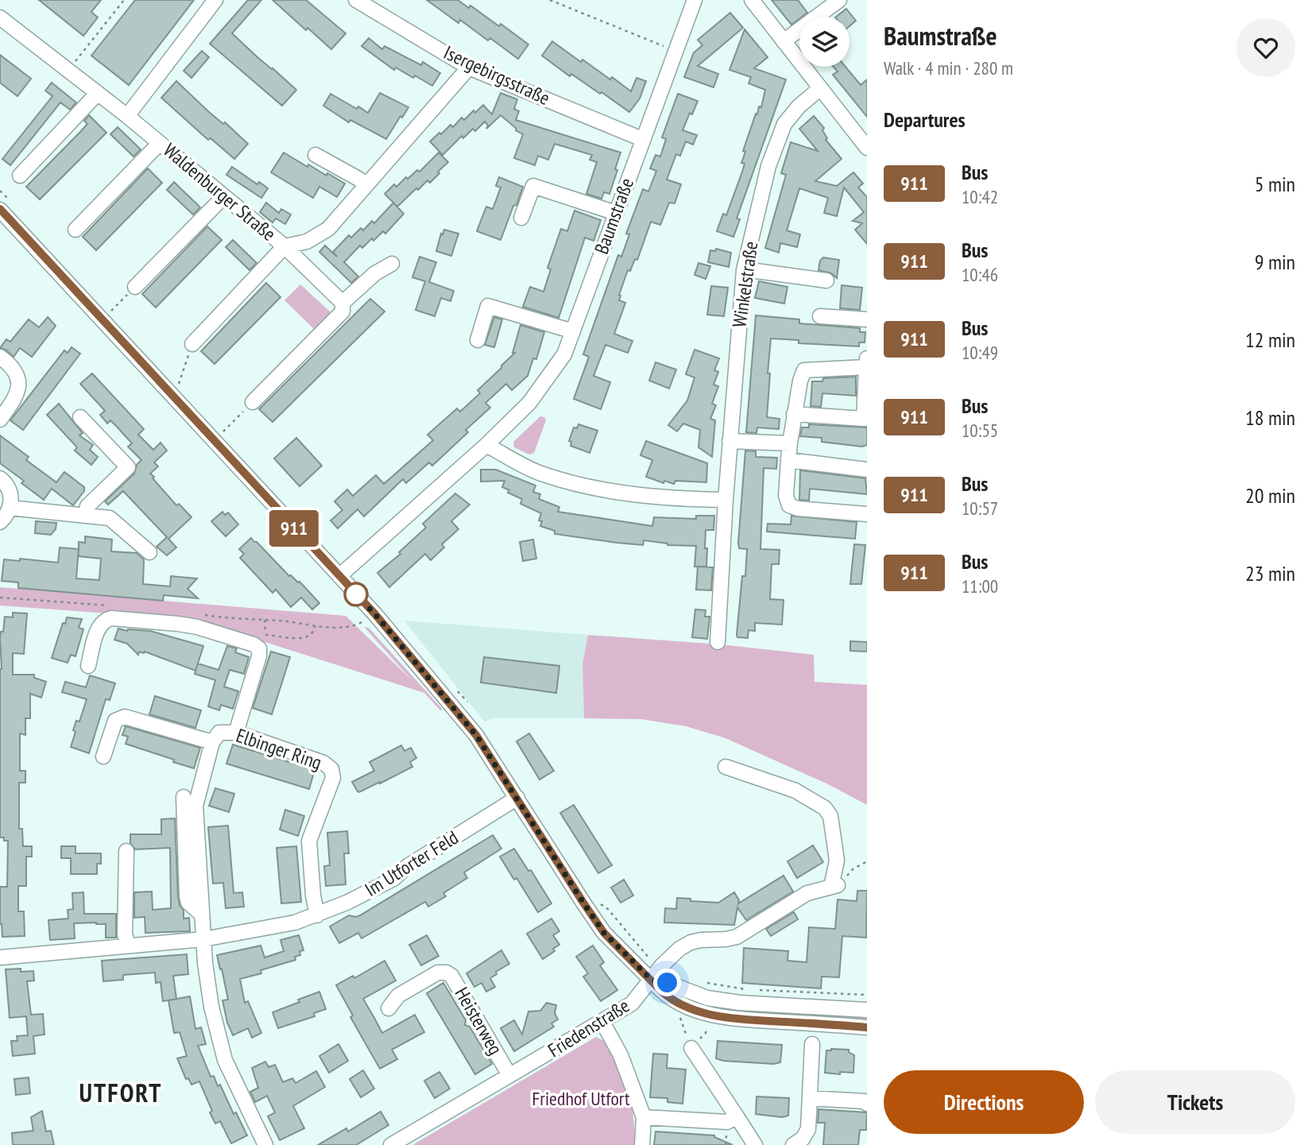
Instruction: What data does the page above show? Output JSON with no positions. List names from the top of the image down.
{
  "streets": {
    "street": [
      "Isergebirgsstraße",
      "Waldenburger Straße",
      "Baumstraße",
      "Winkelstraße",
      "Elbinger Ring",
      "Im Utforter Feld",
      "Heisterweg",
      "Friedenstraße"
    ]
  },
  "crossings": [
    ["Isergebirgsstraße", "Waldenburger Straße"],
    ["Isergebirgsstraße", "Baumstraße"],
    ["Elbinger Ring", "Im Utforter Feld"],
    ["Heisterweg", "Friedenstraße"]
  ],
  "districts": ["UTFORT"],
  "parks": ["Friedhof Utfort"],
  "lines": ["bus line 911"],
  "page": {
    "on_map": "911",
    "heading": [
      ["Baumstraße", "Walk · 4 min · 280 m"],
      "Departures"
    ],
    "list": [
      {
        "mark": "911",
        "name": "Bus",
        "note": "10:42",
        "value": "5 min"
      },
      {
        "mark": "911",
        "name": "Bus",
        "note": "10:46",
        "value": "9 min"
      },
      {
        "mark": "911",
        "name": "Bus",
        "note": "10:49",
        "value": "12 min"
      },
      {
        "mark": "911",
        "name": "Bus",
        "note": "10:55",
        "value": "18 min"
      },
      {
        "mark": "911",
        "name": "Bus",
        "note": "10:57",
        "value": "20 min"
      },
      {
        "mark": "911",
        "name": "Bus",
        "note": "11:00",
        "value": "23 min"
      }
    ],
    "buttons": ["Directions", "Tickets"]
  }
}
